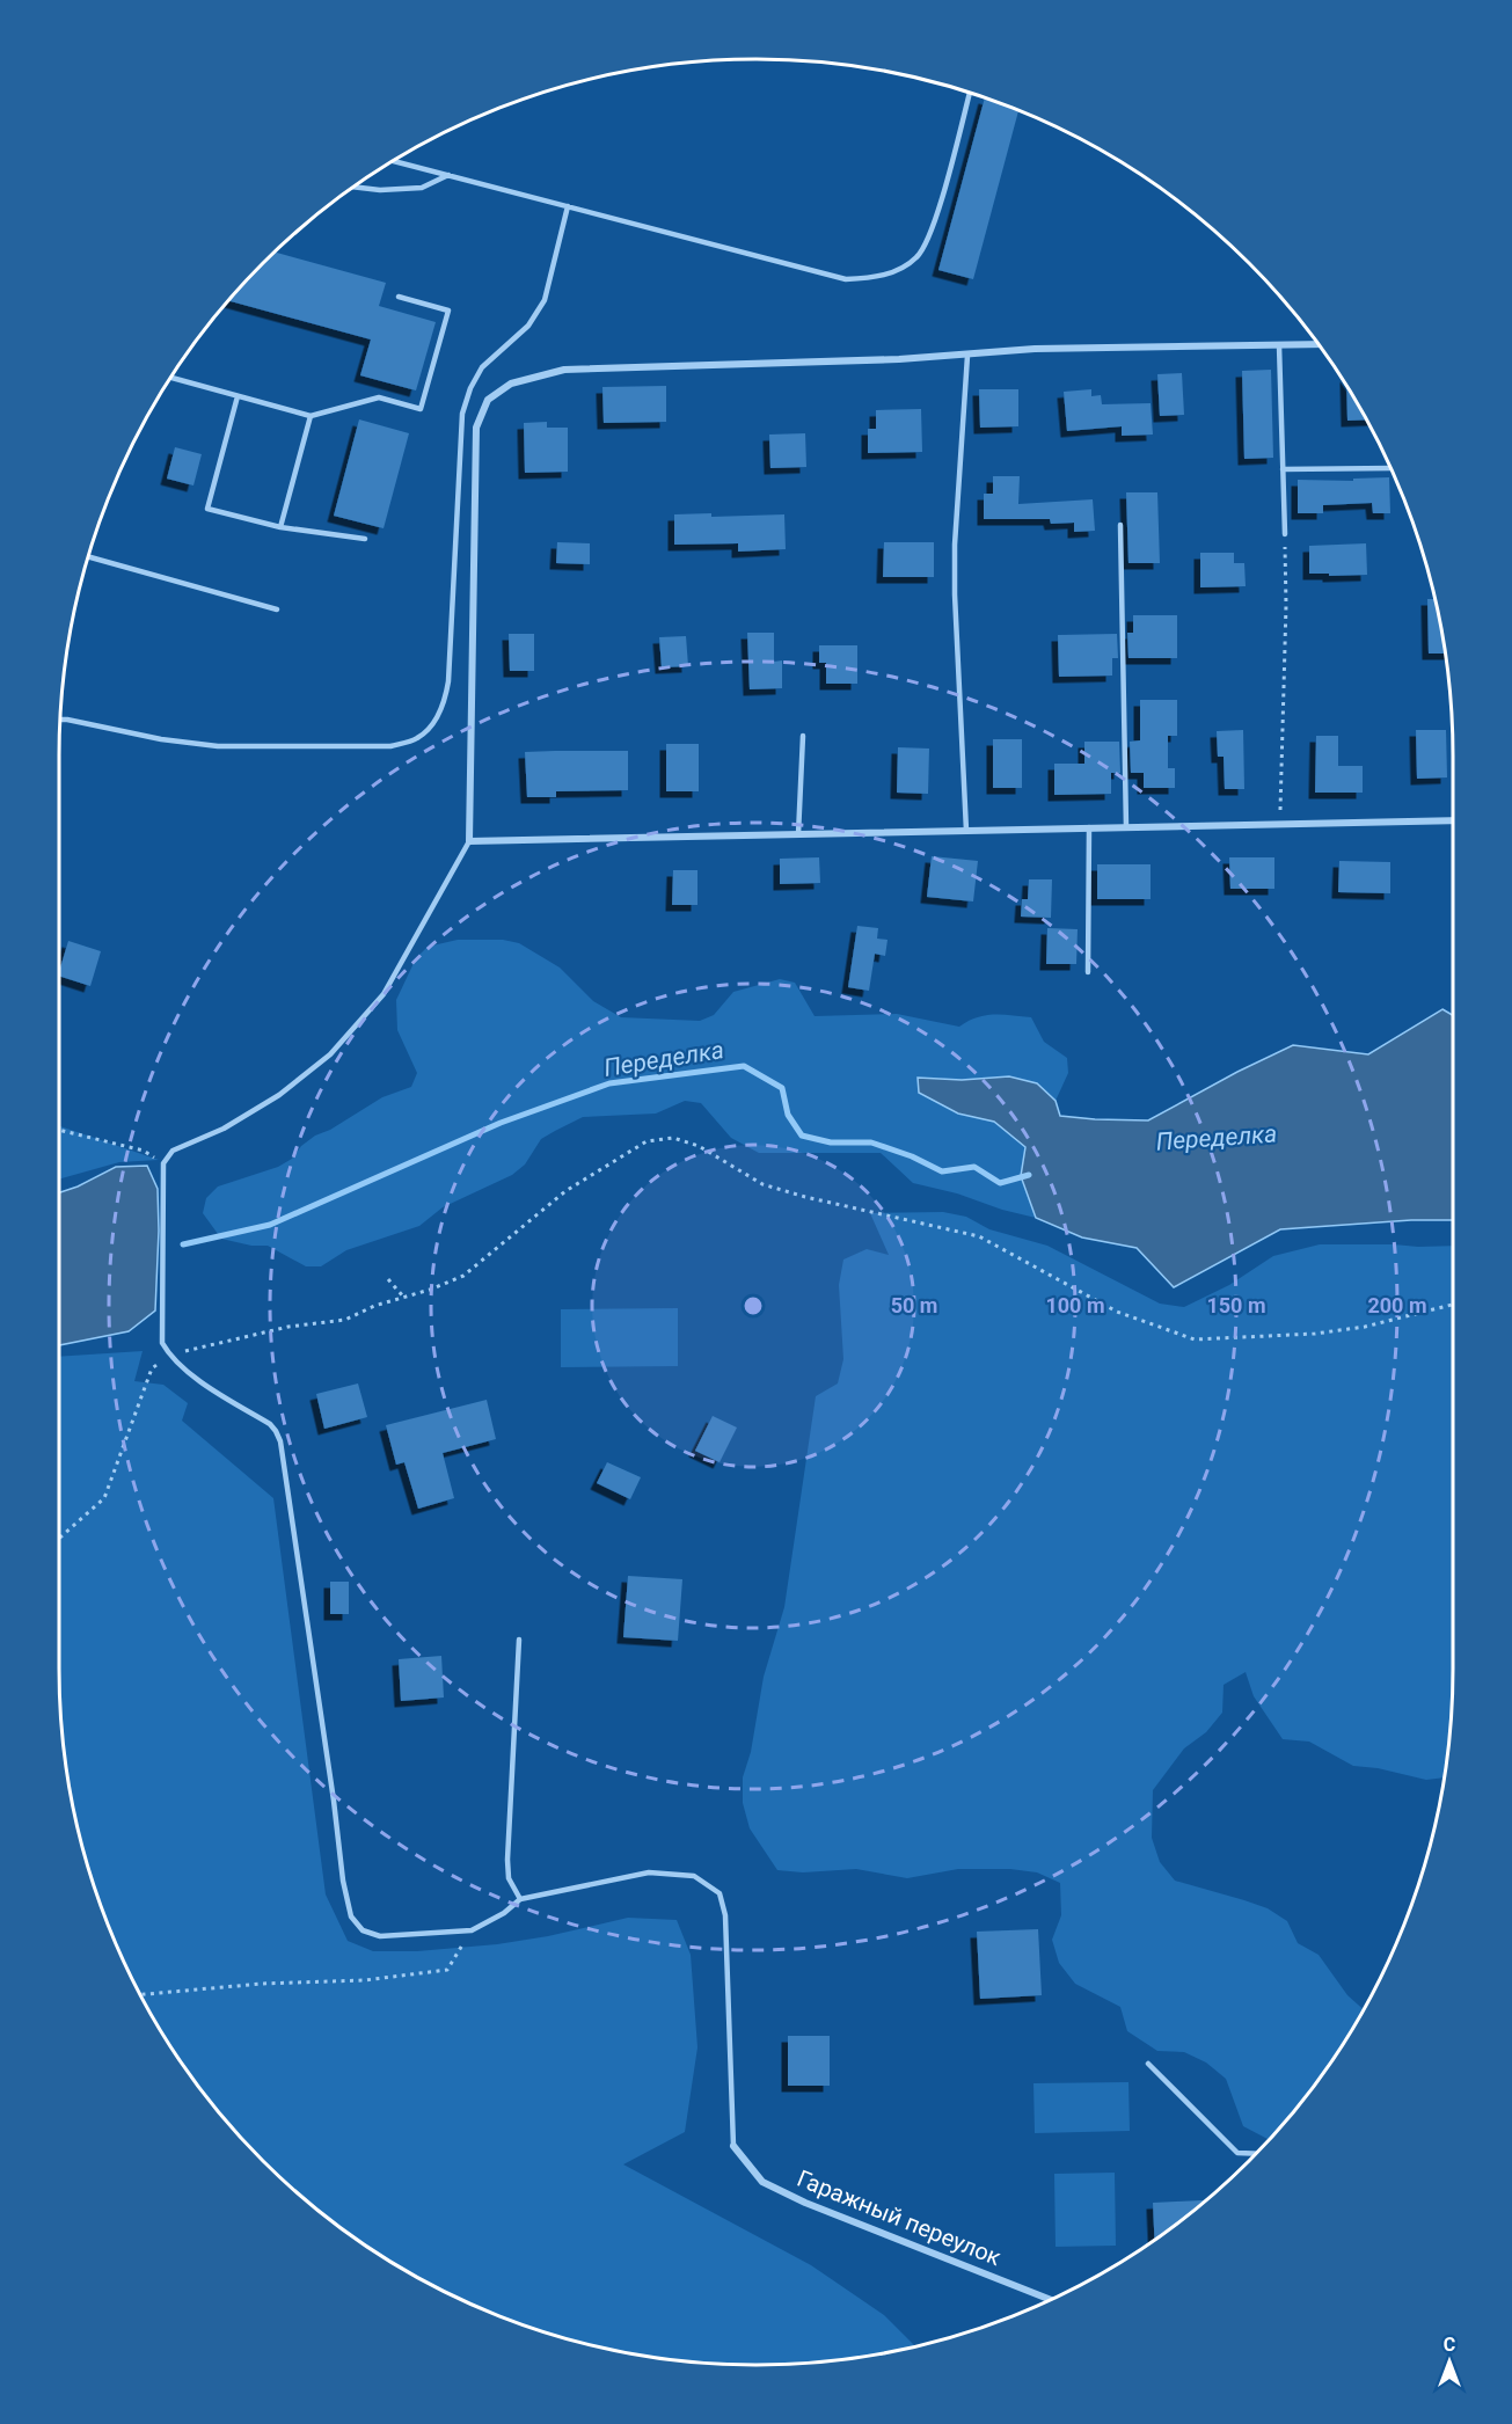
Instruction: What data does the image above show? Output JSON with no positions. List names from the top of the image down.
{
  "streets": {
    "street": ["Гаражный переулок"]
  },
  "water": ["Переделка"],
  "north": "top",
  "rings": [
    "50 m",
    "100 m",
    "150 m",
    "200 m"
  ]
}
